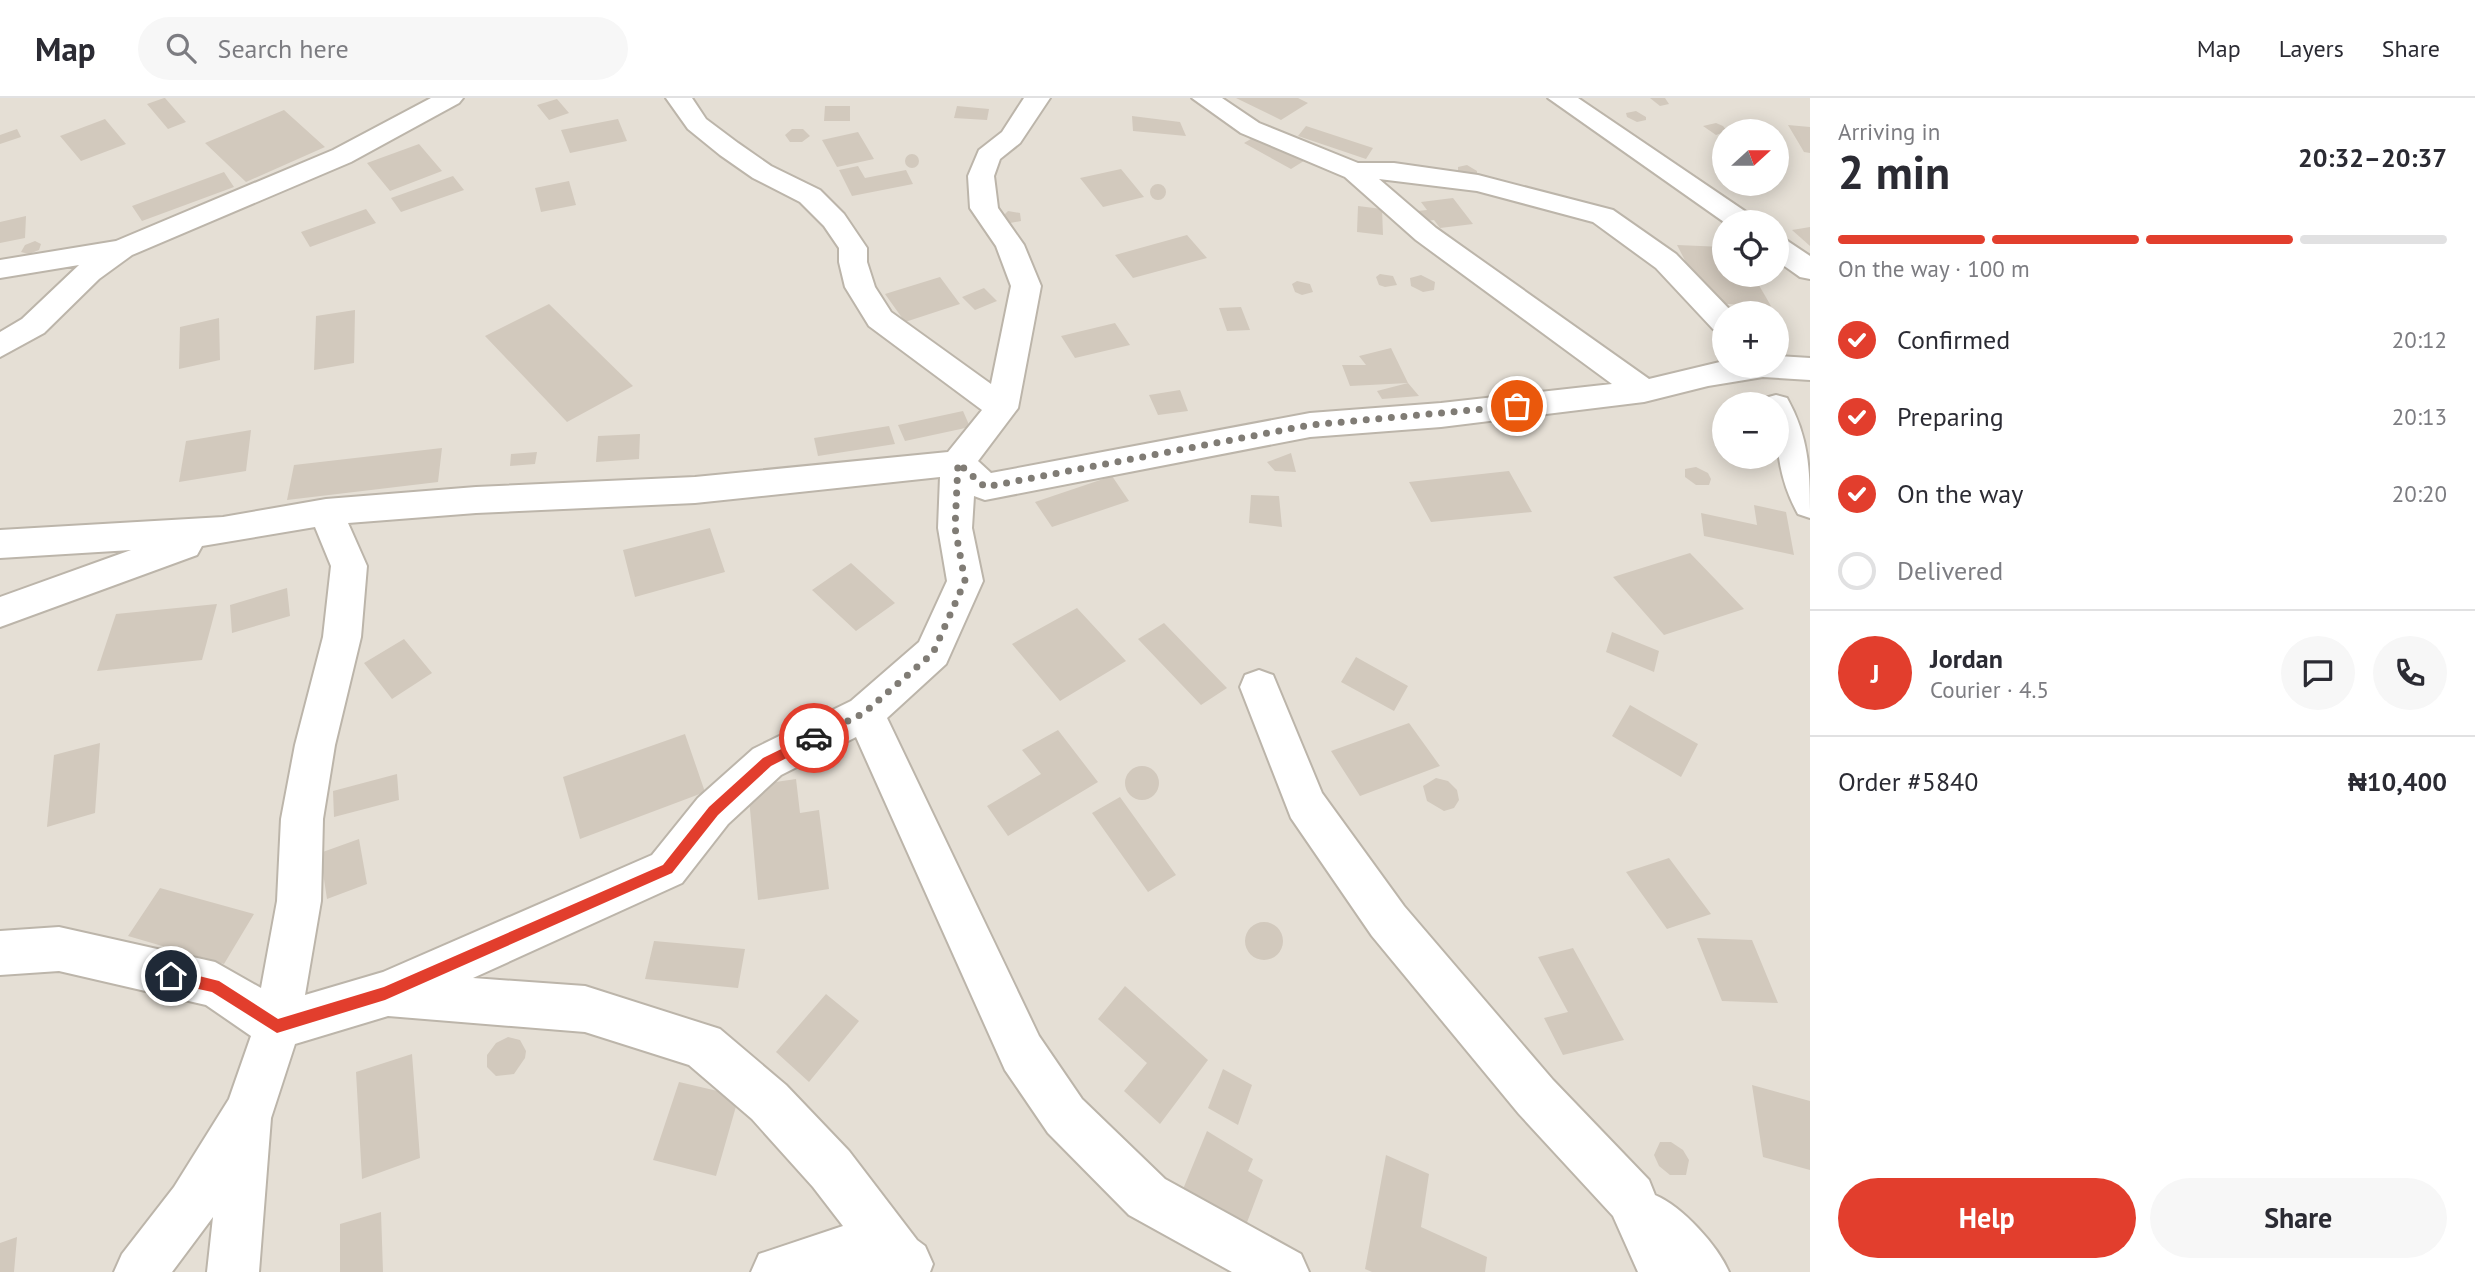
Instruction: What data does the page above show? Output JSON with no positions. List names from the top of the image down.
{
  "north": "right",
  "page": {
    "header": "Map",
    "search": "Search here",
    "nav": ["Map", "Layers", "Share"],
    "heading": ["2 min", "Arriving in", "20:32–20:37"],
    "panel": [
      "Jordan",
      "Courier · 4.5",
      "Order #5840",
      "₦10,400"
    ],
    "map_buttons": ["+", "−"],
    "bar": "On the way · 100 m",
    "list": [
      ["Confirmed", "20:12"],
      ["Preparing", "20:13"],
      ["On the way", "20:20"],
      "Delivered"
    ],
    "round": "J",
    "buttons": ["Help", "Share"]
  }
}
